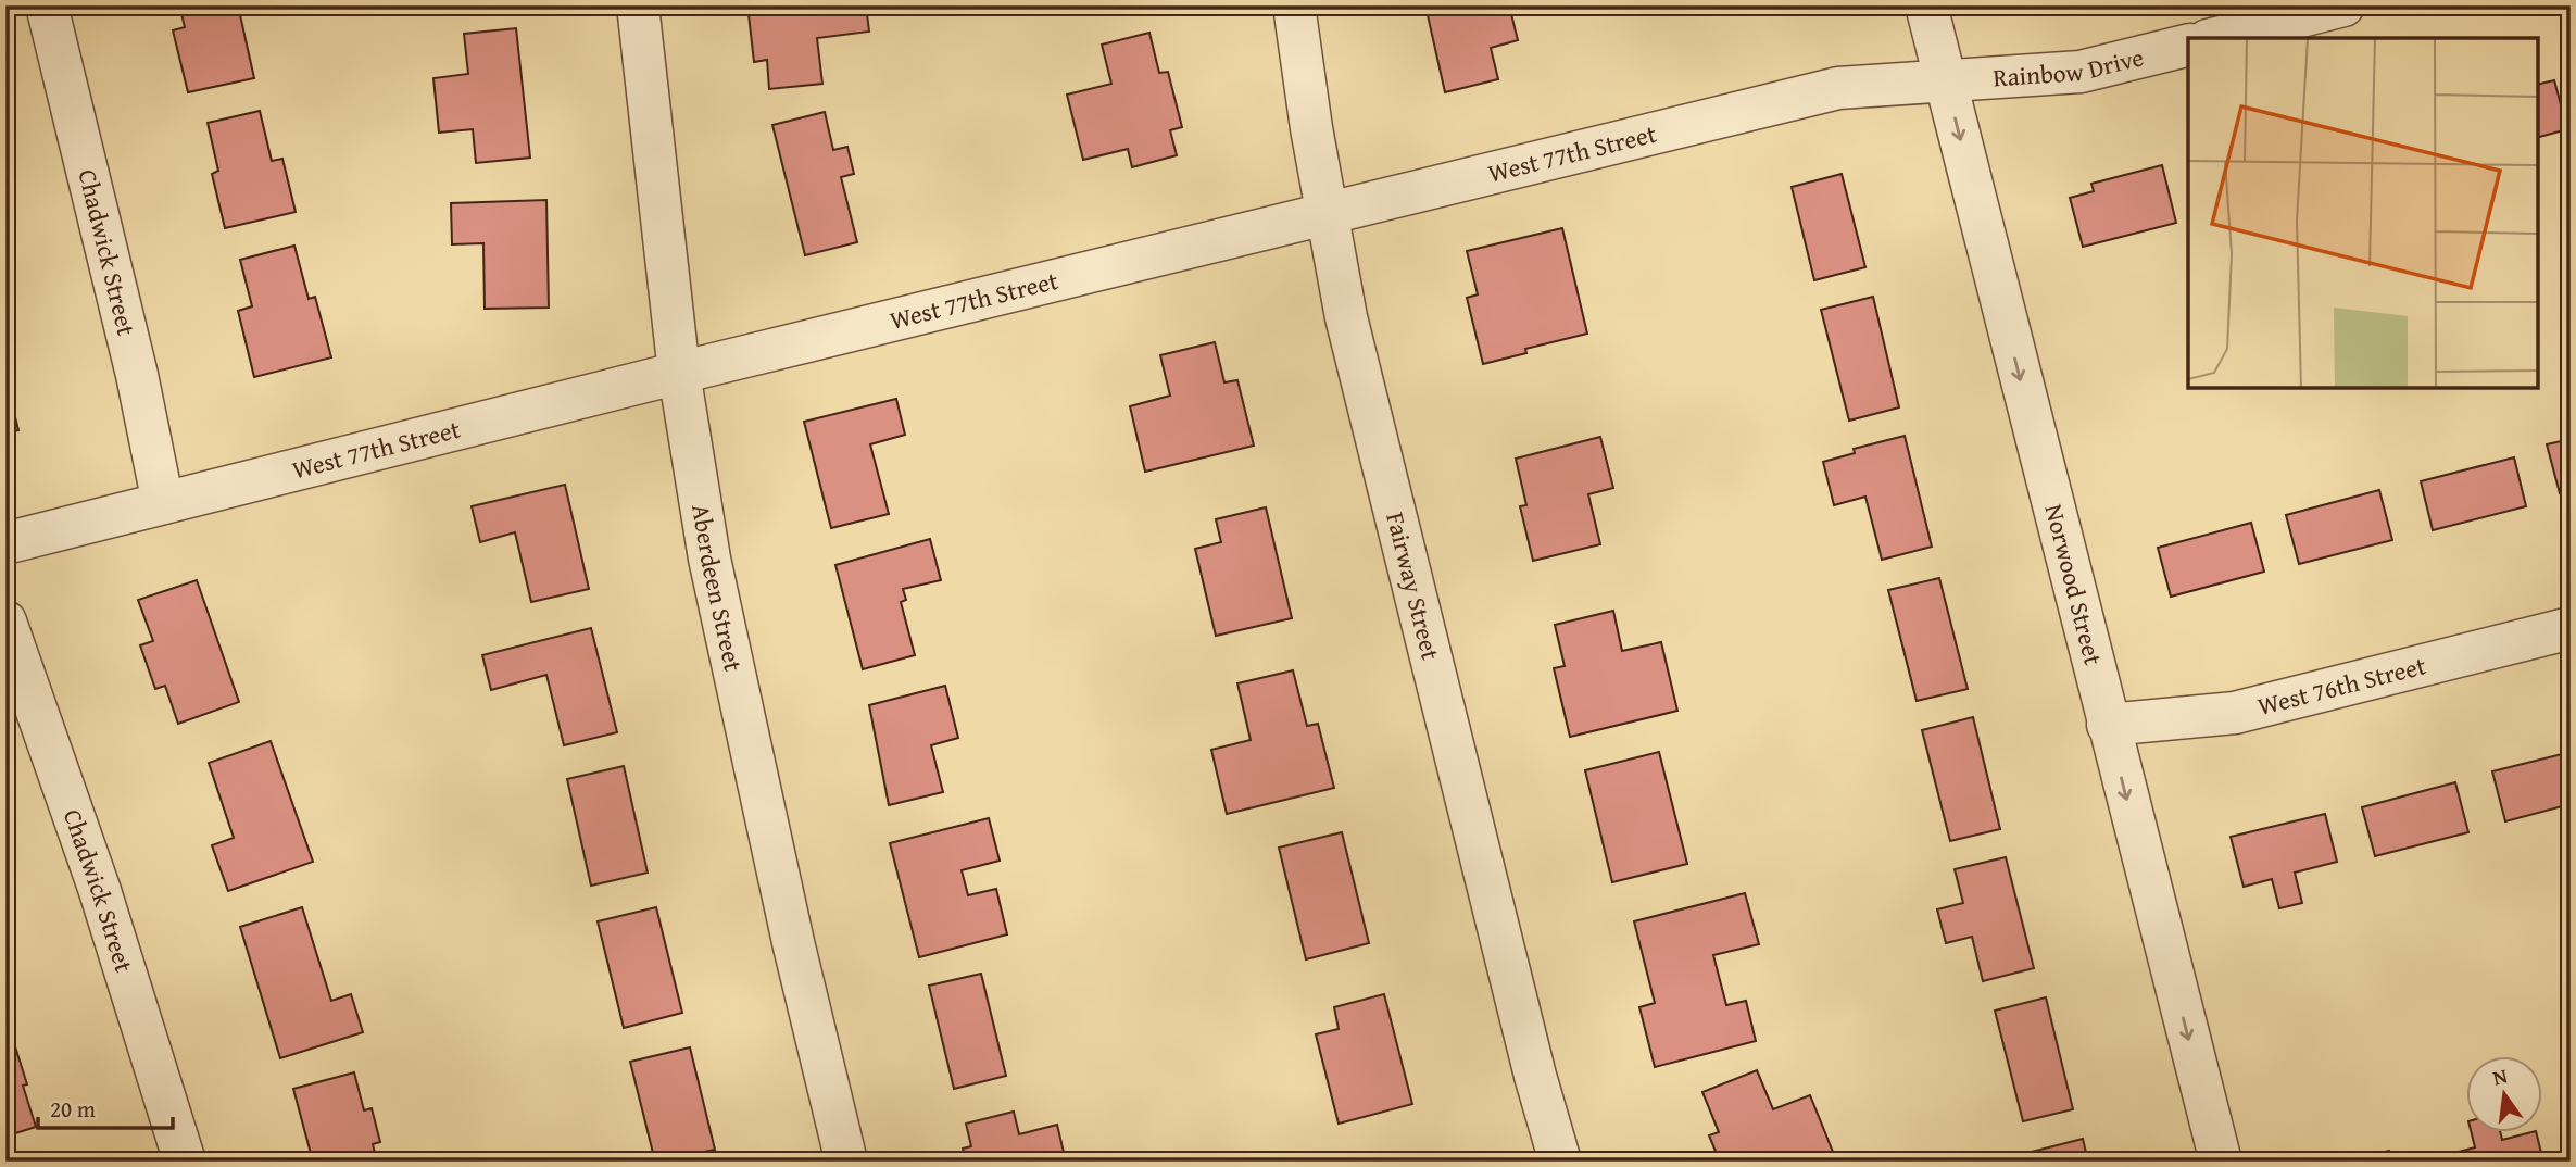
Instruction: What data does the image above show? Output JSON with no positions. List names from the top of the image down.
{
  "streets": {
    "street": [
      "Rainbow Drive",
      "West 77th Street",
      "Chadwick Street",
      "Norwood Street",
      "Fairway Street",
      "Aberdeen Street",
      "West 76th Street"
    ]
  },
  "crossings": [
    ["Rainbow Drive", "West 77th Street"],
    ["Rainbow Drive", "Norwood Street"],
    ["West 77th Street", "Chadwick Street"],
    ["West 77th Street", "Norwood Street"],
    ["West 77th Street", "Fairway Street"],
    ["West 77th Street", "Aberdeen Street"],
    ["Norwood Street", "West 76th Street"]
  ],
  "one_way": ["Norwood Street"],
  "scale_bar": "20 m",
  "north": "top"
}
